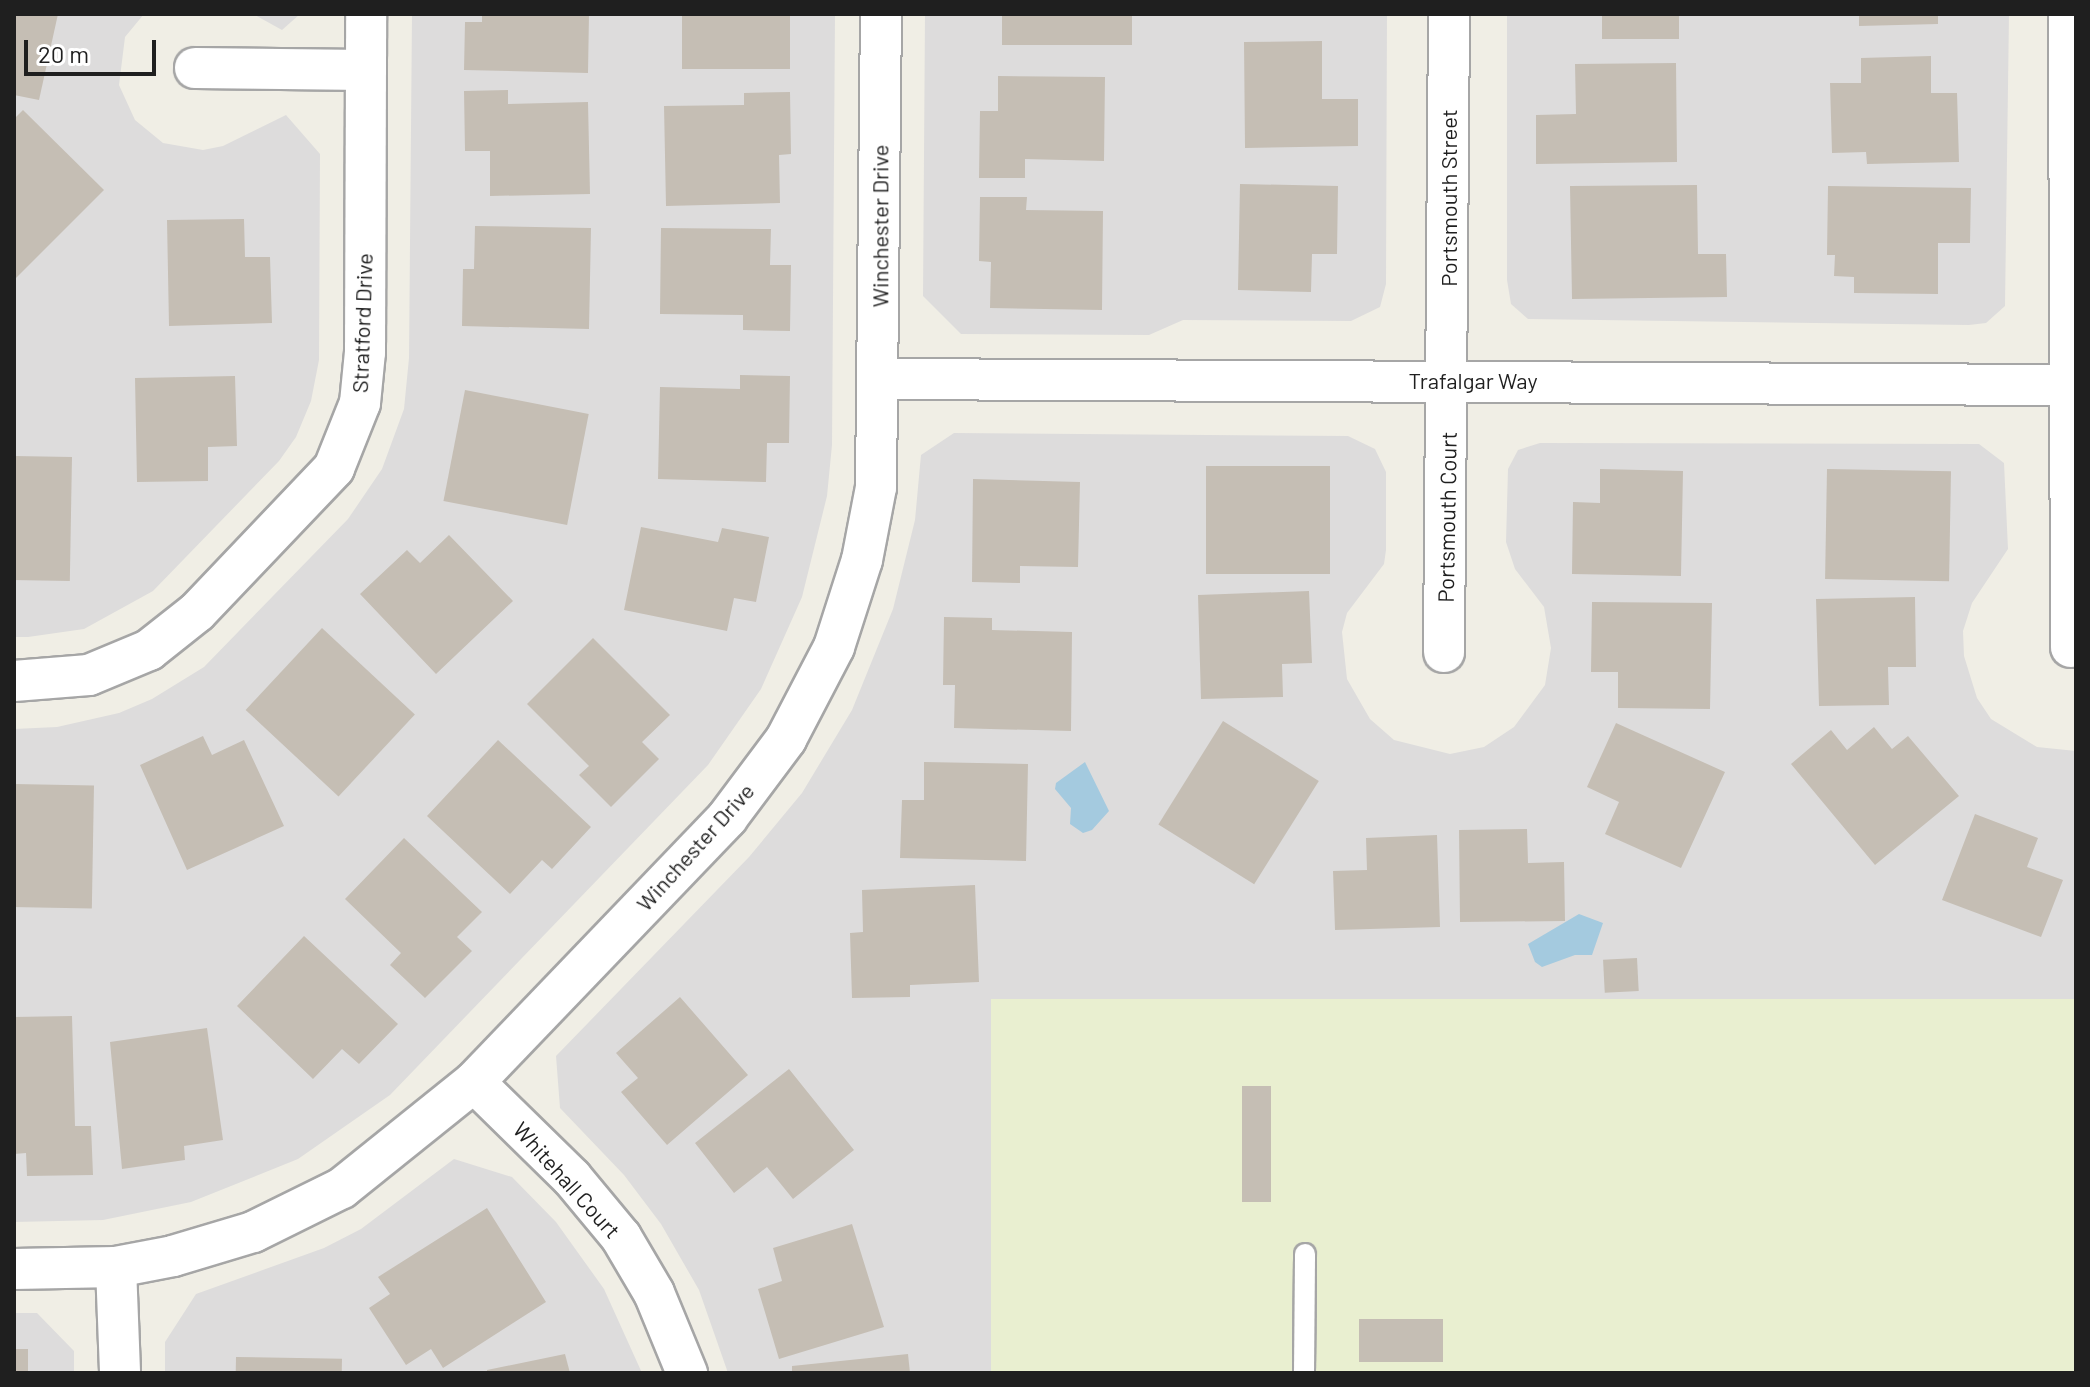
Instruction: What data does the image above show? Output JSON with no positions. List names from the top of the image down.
{
  "streets": {
    "street": [
      "Portsmouth Street",
      "Winchester Drive",
      "Stratford Drive",
      "Trafalgar Way",
      "Portsmouth Court",
      "Whitehall Court"
    ]
  },
  "crossings": [
    ["Portsmouth Street", "Trafalgar Way"],
    ["Portsmouth Street", "Portsmouth Court"],
    ["Winchester Drive", "Trafalgar Way"],
    ["Winchester Drive", "Whitehall Court"],
    ["Trafalgar Way", "Portsmouth Court"]
  ],
  "scale_bar": "20 m"
}
